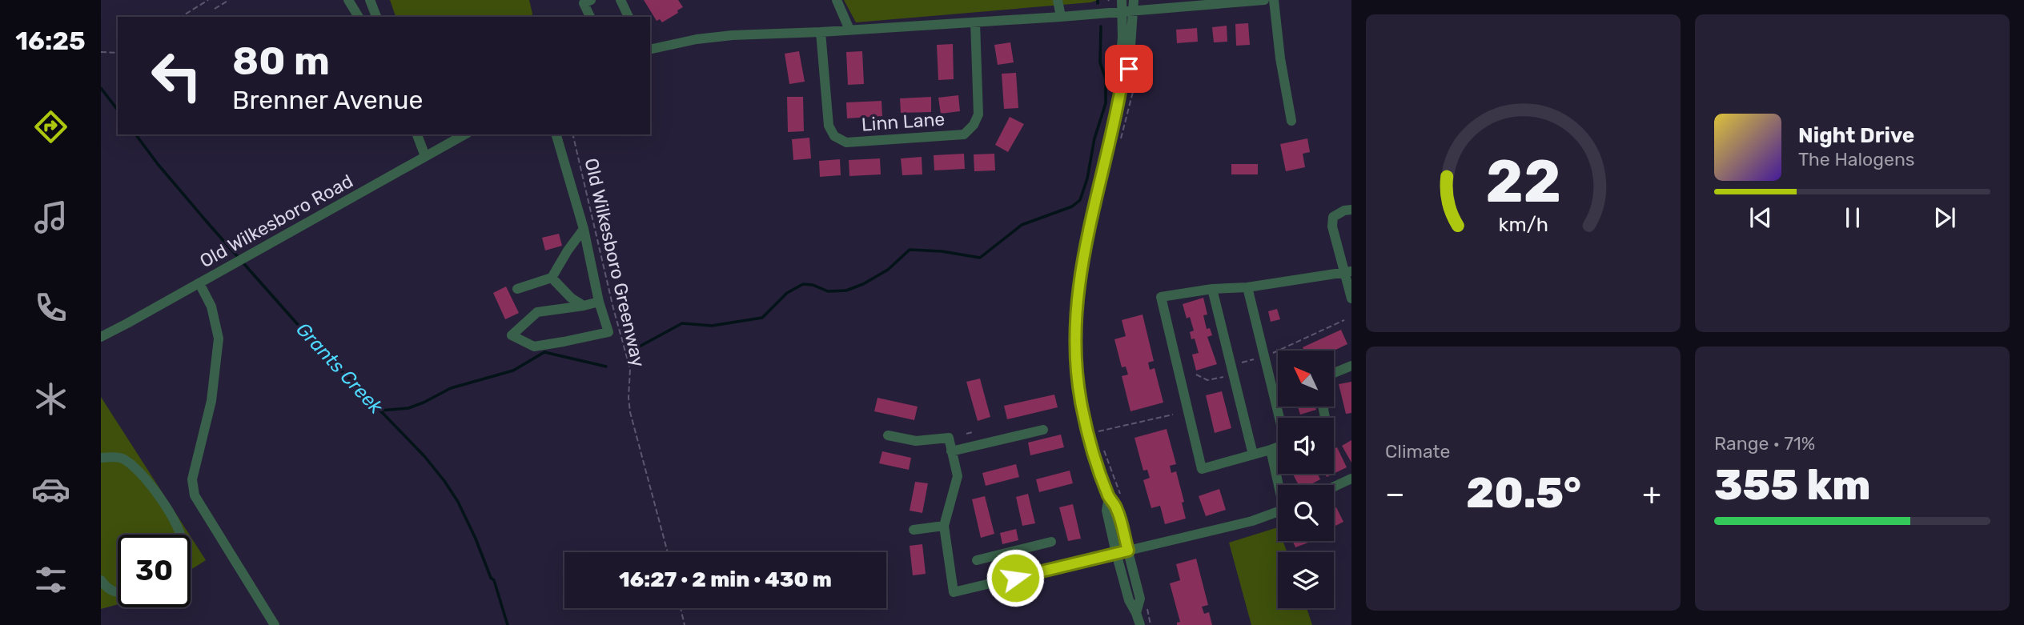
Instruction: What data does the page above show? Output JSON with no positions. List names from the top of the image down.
{
  "streets": {
    "street": ["Linn Lane", "Old Wilkesboro Road"],
    "path": ["Old Wilkesboro Greenway"]
  },
  "water": ["Grants Creek"],
  "north": "top left",
  "page": {
    "tabs": "16:25",
    "turn": ["80 m", "Brenner Avenue"],
    "song": ["Night Drive", "The Halogens"],
    "tile": [
      "Climate",
      ["Range · 71%", "355 km"]
    ],
    "heat": ["−", "20.5°", "+"],
    "limit": "30",
    "trip": "16:27 · 2 min · 430 m",
    "gauge": ["22", "km/h"]
  }
}
